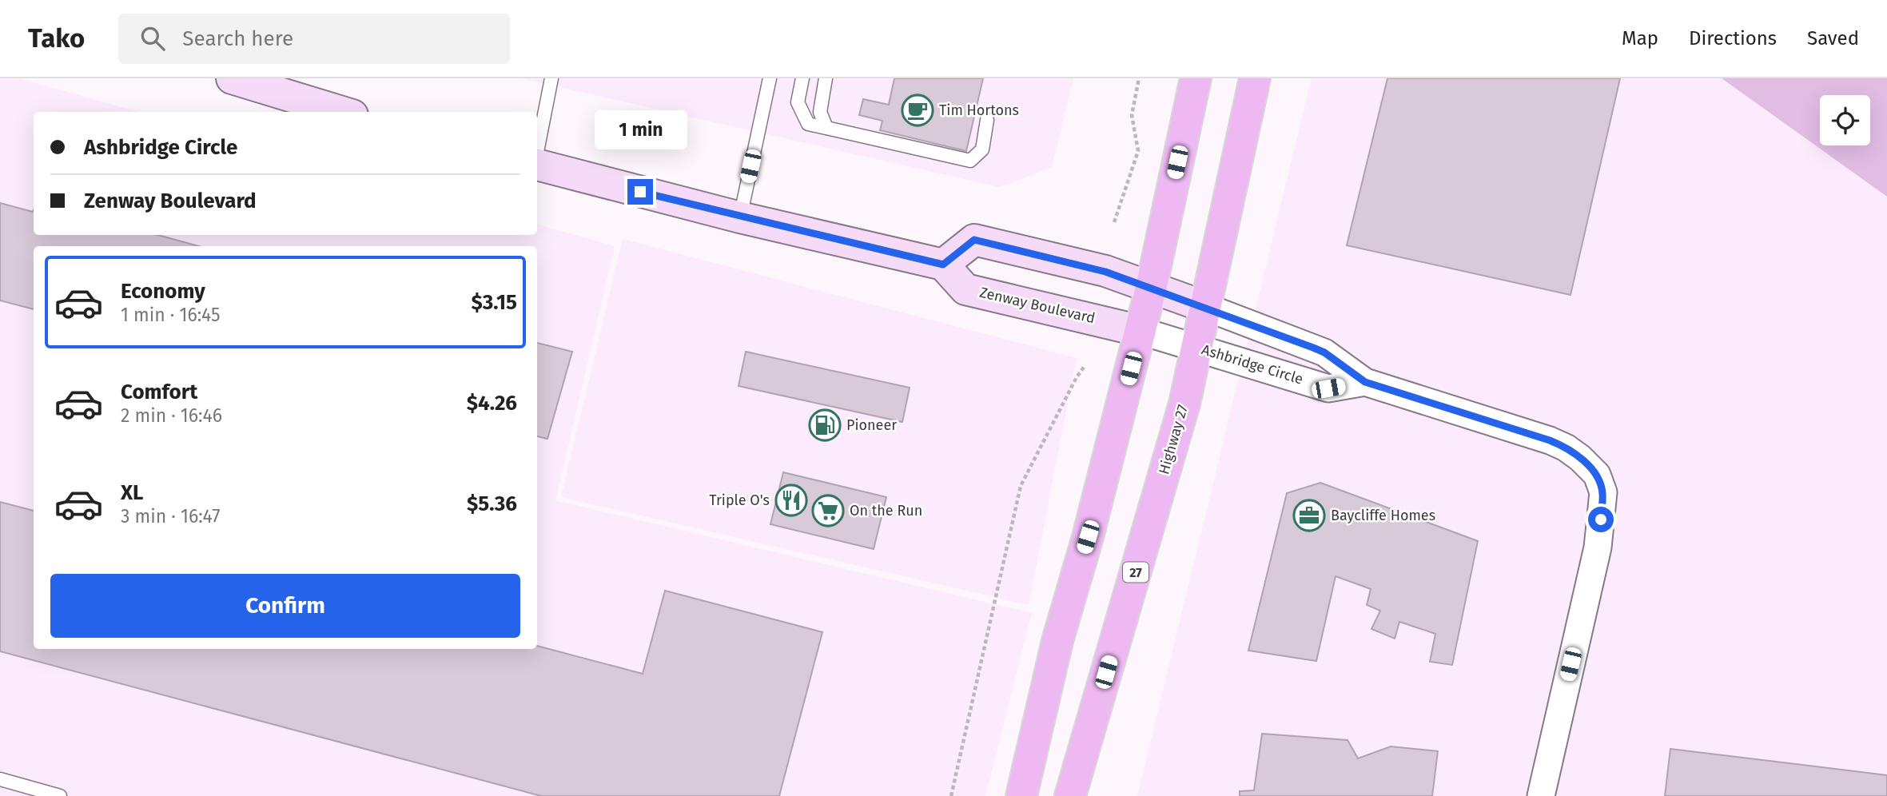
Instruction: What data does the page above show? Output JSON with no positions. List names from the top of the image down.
{
  "streets": {
    "main road": ["Highway 27", "27"],
    "street": ["Zenway Boulevard", "Ashbridge Circle"]
  },
  "crossings": [
    ["Zenway Boulevard", "Ashbridge Circle"],
    ["Ashbridge Circle", "Highway 27"]
  ],
  "places": {
    "cafe": ["Tim Hortons"],
    "fuel station": ["Pioneer"],
    "restaurant": ["Triple O's"],
    "supermarket": ["On the Run"],
    "office": ["Baycliffe Homes"]
  },
  "page": {
    "header": "Tako",
    "search": "Search here",
    "nav": ["Map", "Directions", "Saved"],
    "bubble": "1 min",
    "banner": ["Ashbridge Circle", "Zenway Boulevard"],
    "list": [
      {
        "name": "Economy",
        "note": "1 min · 16:45",
        "value": "$3.15"
      },
      {
        "name": "Comfort",
        "note": "2 min · 16:46",
        "value": "$4.26"
      },
      {
        "name": "XL",
        "note": "3 min · 16:47",
        "value": "$5.36"
      }
    ],
    "buttons": "Confirm"
  }
}
